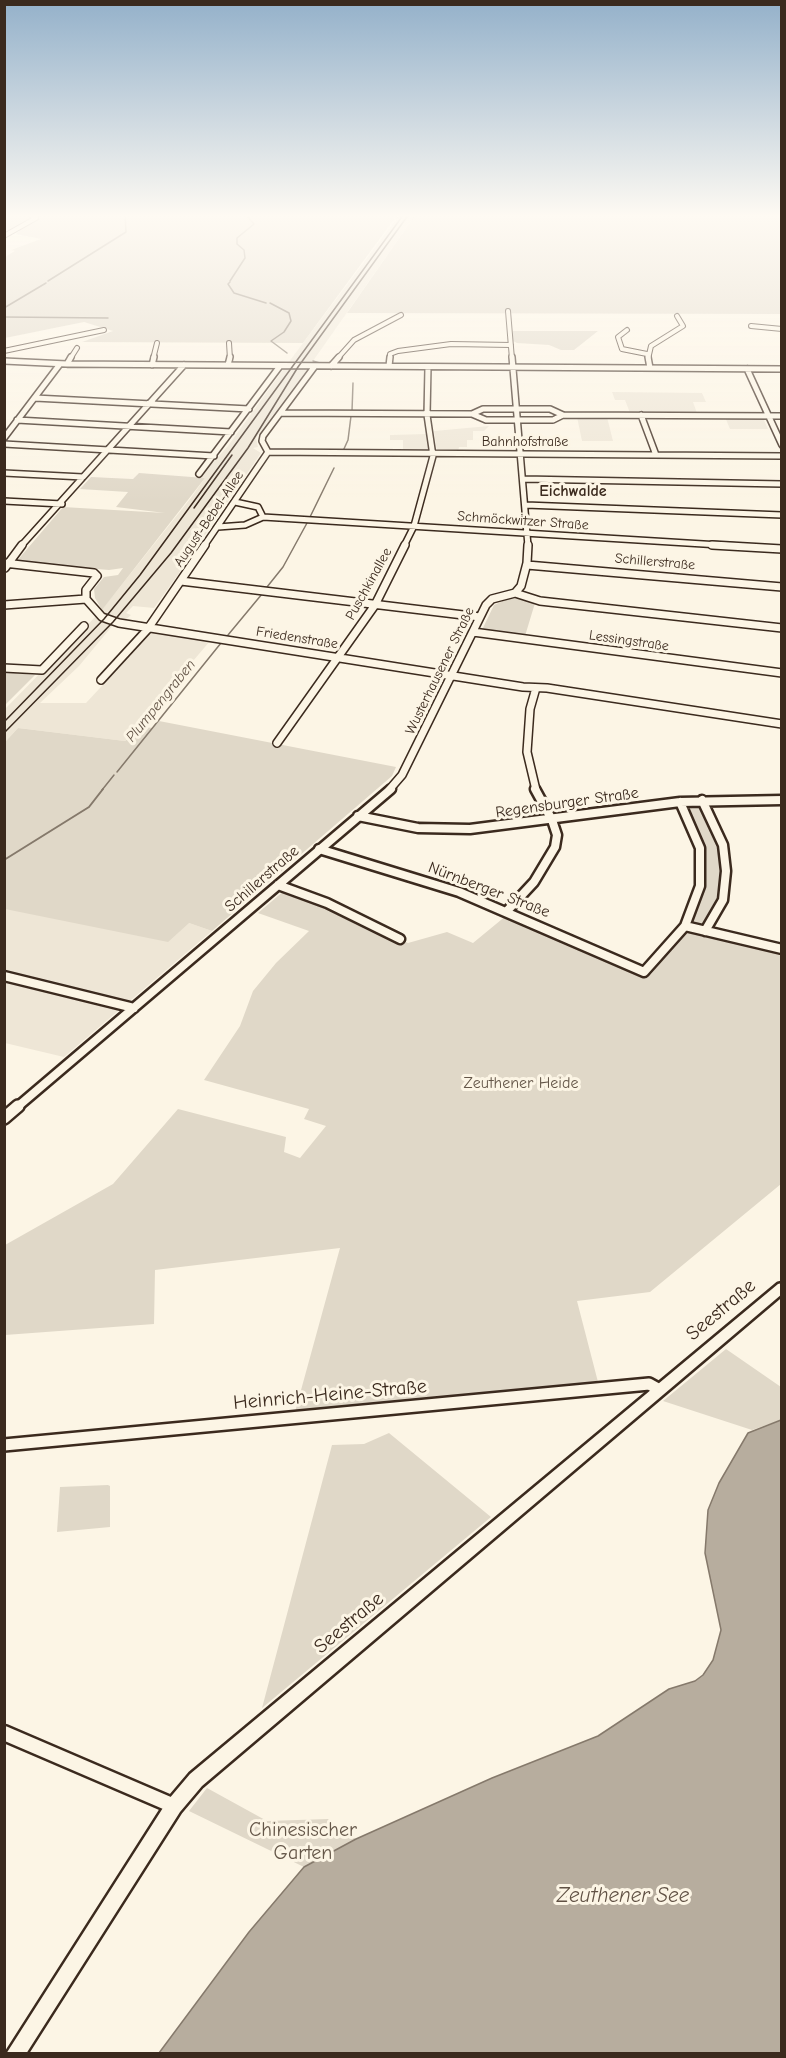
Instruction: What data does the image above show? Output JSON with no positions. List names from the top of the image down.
{
  "streets": {
    "main road": ["Seestraße"],
    "street": [
      "Bahnhofstraße",
      "August-Bebel-Allee",
      "Schmöckwitzer Straße",
      "Schillerstraße",
      "Puschkinallee",
      "Friedenstraße",
      "Lessingstraße",
      "Wusterhausener Straße",
      "Regensburger Straße",
      "Nürnberger Straße",
      "Heinrich-Heine-Straße"
    ]
  },
  "crossings": [
    ["Bahnhofstraße", "August-Bebel-Allee"],
    ["Bahnhofstraße", "Puschkinallee"],
    ["August-Bebel-Allee", "Schmöckwitzer Straße"],
    ["August-Bebel-Allee", "Friedenstraße"],
    ["Schmöckwitzer Straße", "Puschkinallee"],
    ["Schillerstraße", "Wusterhausener Straße"],
    ["Schillerstraße", "Regensburger Straße"],
    ["Schillerstraße", "Nürnberger Straße"],
    ["Puschkinallee", "Friedenstraße"],
    ["Friedenstraße", "Wusterhausener Straße"],
    ["Lessingstraße", "Wusterhausener Straße"],
    ["Seestraße", "Heinrich-Heine-Straße"]
  ],
  "districts": ["Eichwalde"],
  "water": ["Plumpengraben", "Zeuthener See"],
  "parks": ["Zeuthener Heide", "Chinesischer Garten"]
}
